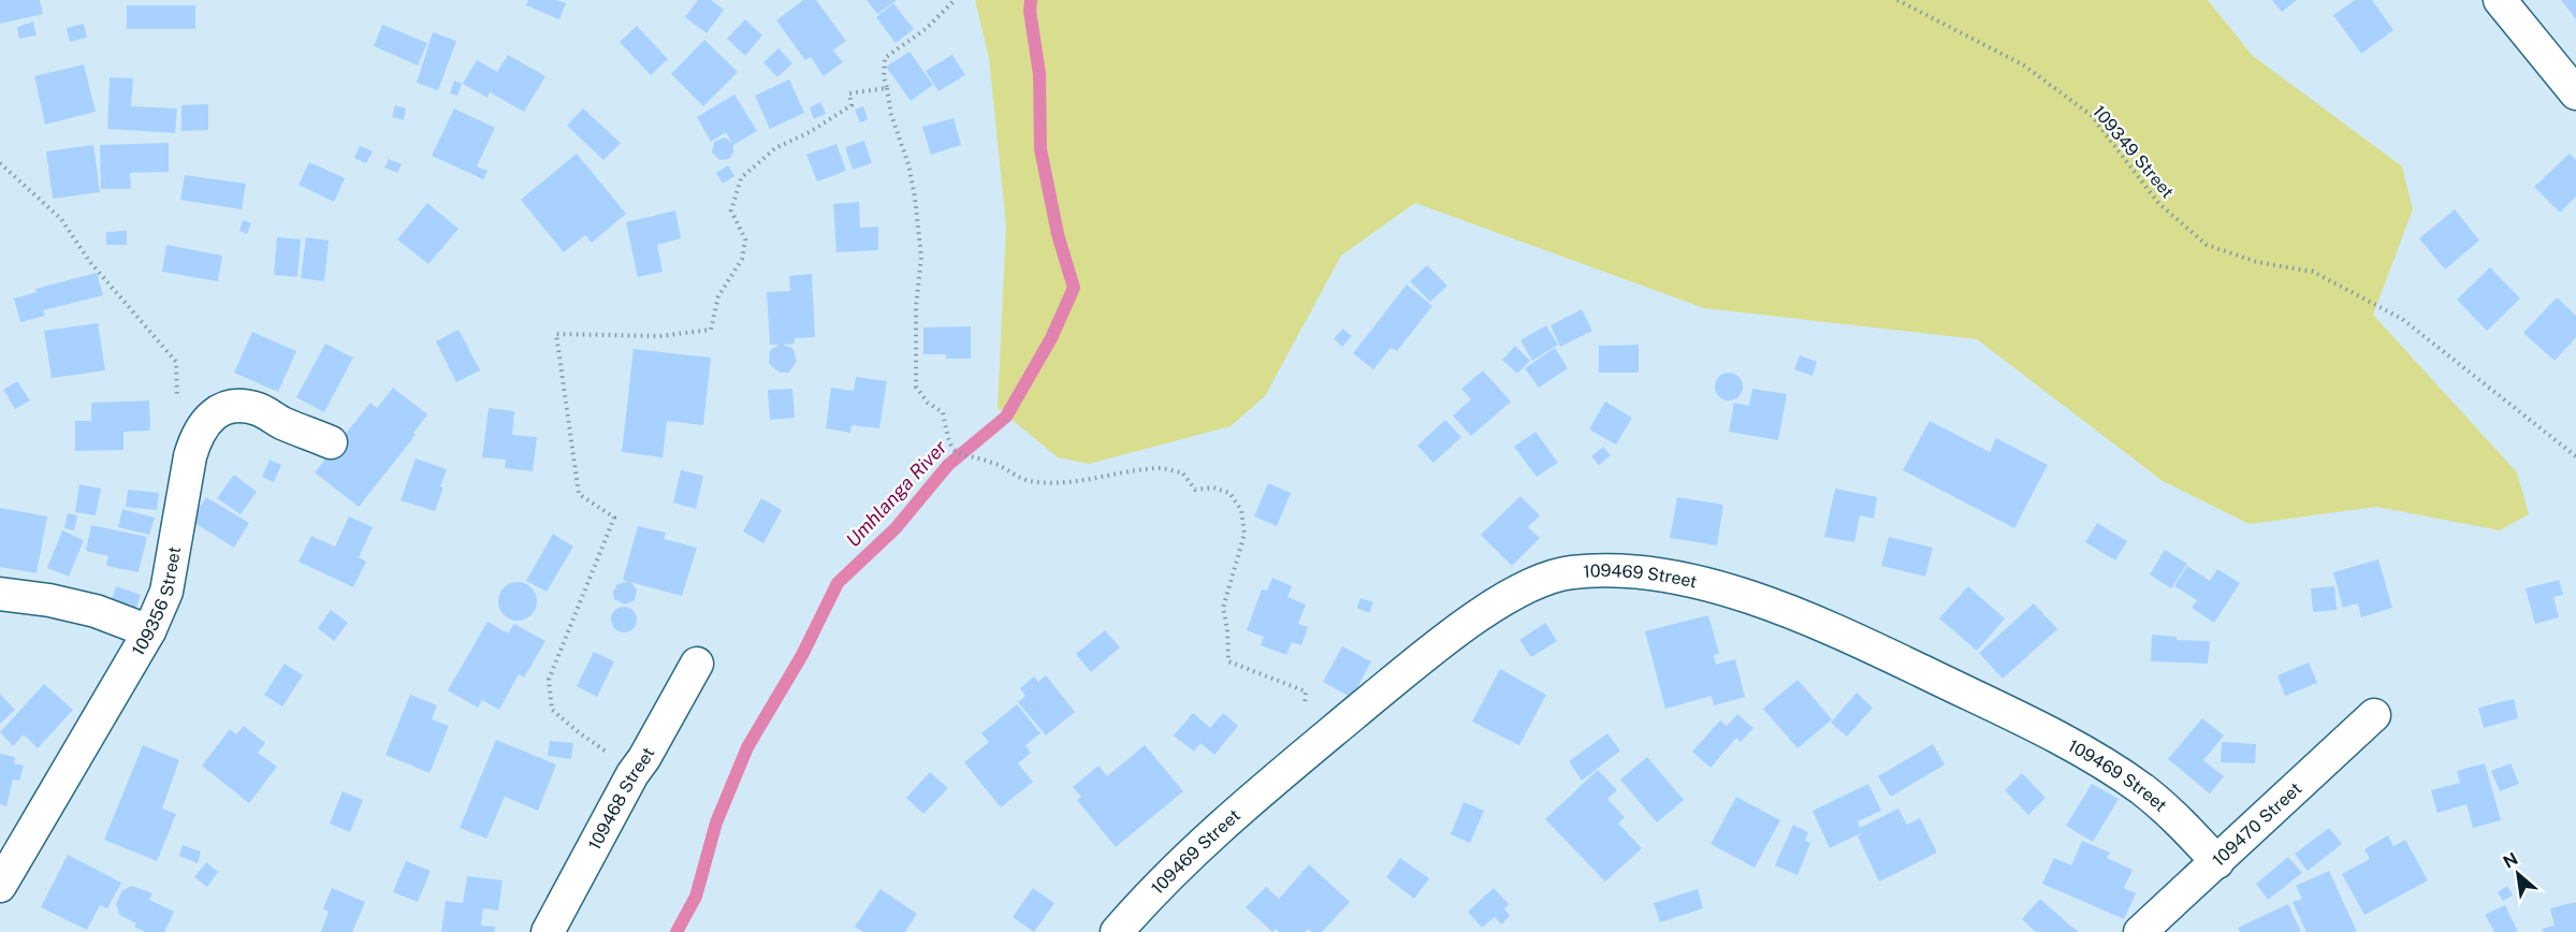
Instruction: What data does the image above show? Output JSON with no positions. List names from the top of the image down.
{
  "streets": {
    "street": [
      "109469 Street",
      "109356 Street",
      "109468 Street",
      "109470 Street"
    ],
    "path": ["109349 Street"]
  },
  "crossings": [
    ["109469 Street", "109470 Street"]
  ],
  "water": ["Umhlanga River"],
  "north": "top left"
}
